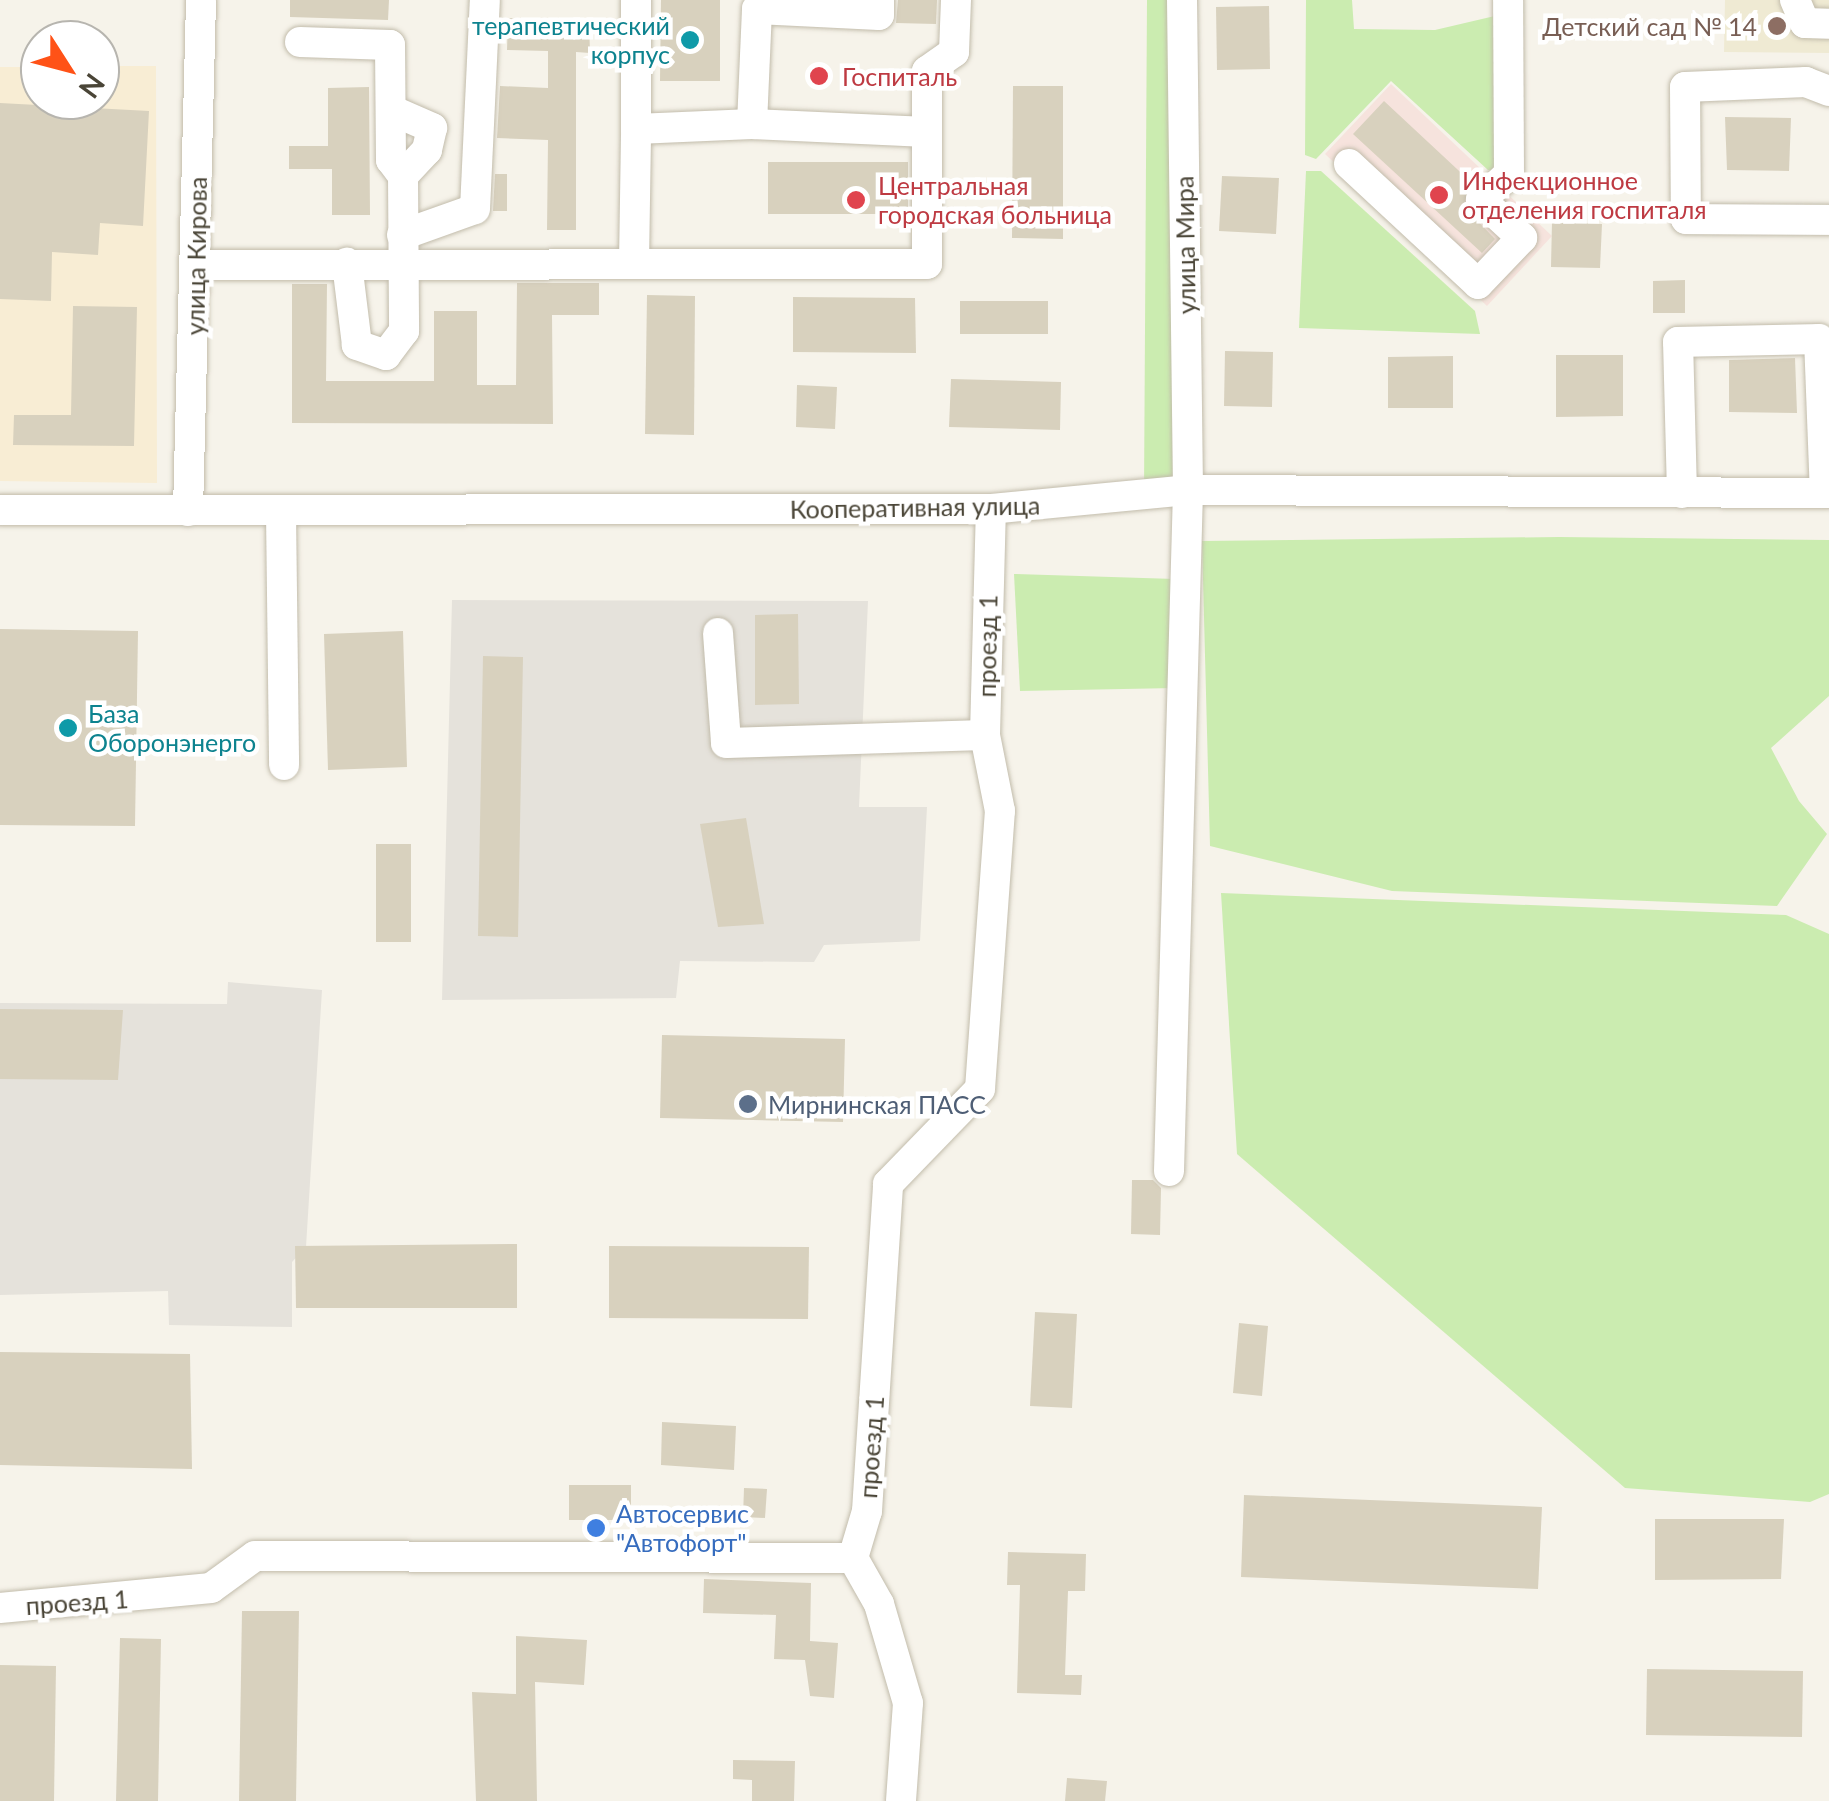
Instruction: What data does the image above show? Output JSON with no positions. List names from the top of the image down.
{
  "streets": {
    "street": [
      "улица Мира",
      "улица Кирова",
      "Кооперативная улица",
      "проезд 1"
    ]
  },
  "crossings": [
    ["улица Мира", "Кооперативная улица"],
    ["улица Кирова", "Кооперативная улица"],
    ["Кооперативная улица", "проезд 1"]
  ],
  "places": [
    "Детский сад № 14",
    "терапевтический корпус",
    "Госпиталь",
    "Инфекционное отделения госпиталя",
    "Центральная городская больница",
    "База Оборонэнерго",
    "Мирнинская ПАСС",
    "Автосервис \"Автофорт\""
  ],
  "north": "bottom right"
}
